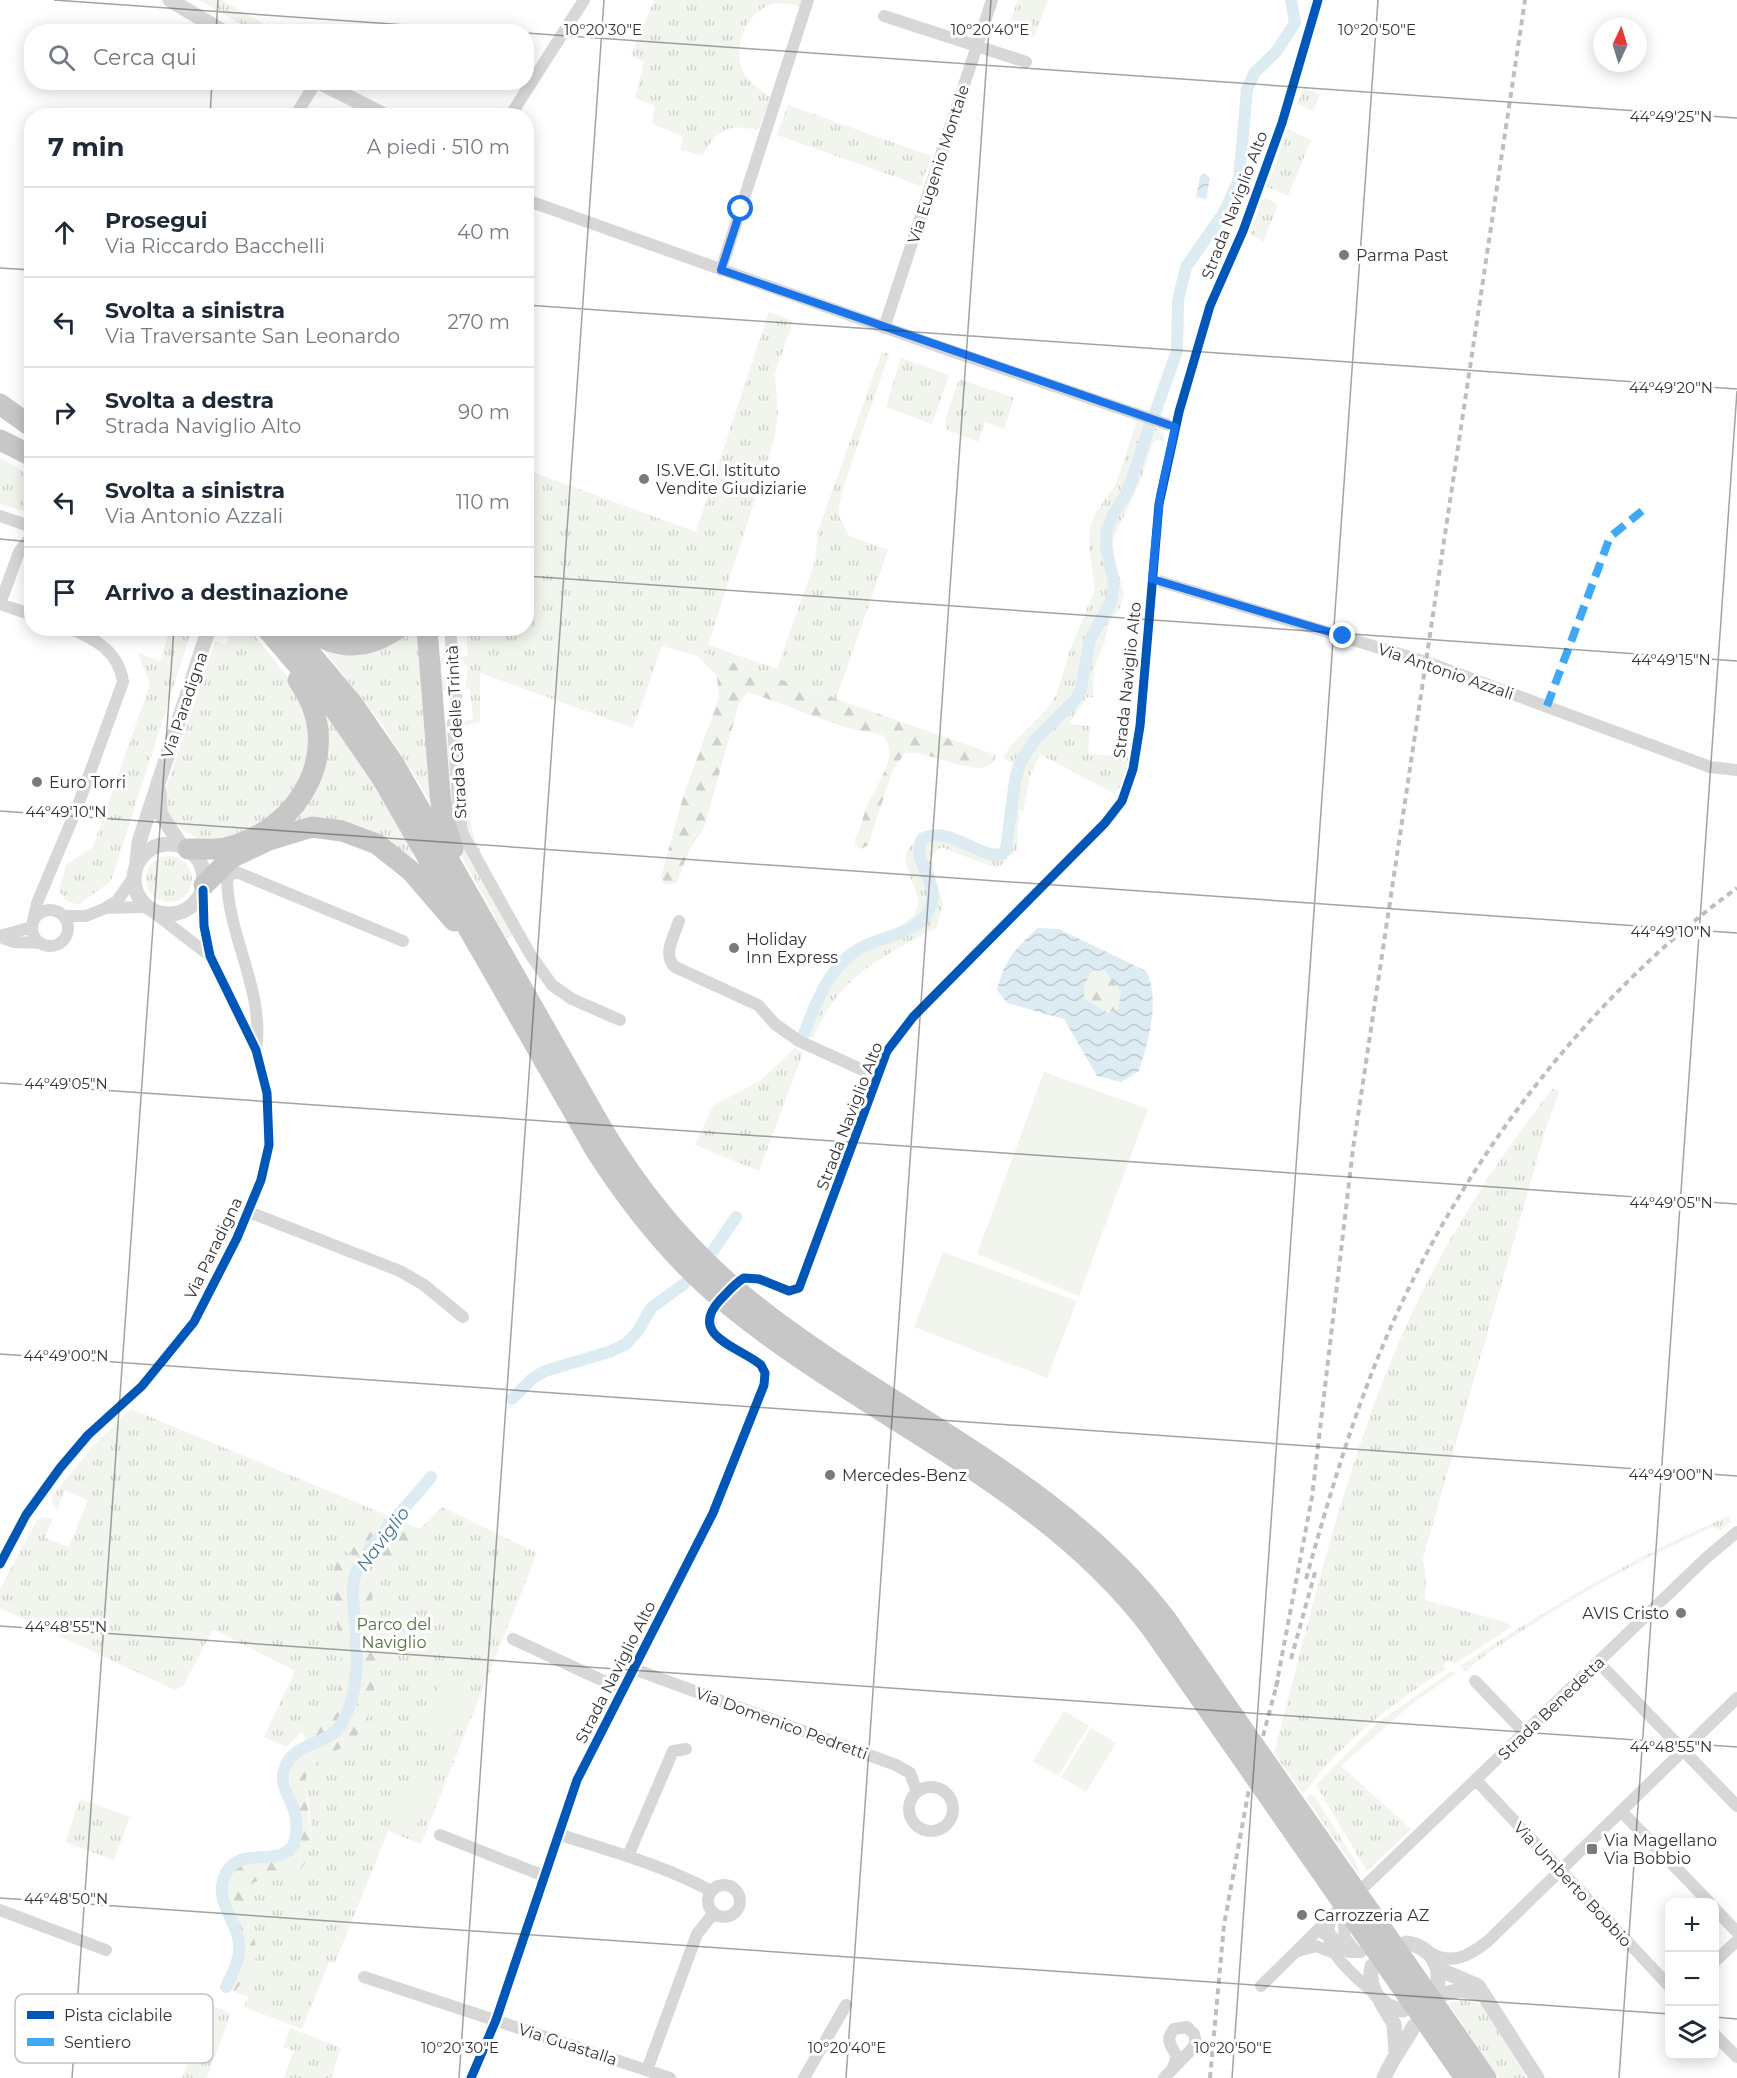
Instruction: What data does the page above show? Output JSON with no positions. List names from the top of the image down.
{
  "streets": {
    "street": [
      "Via Eugenio Montale",
      "Strada Naviglio Alto",
      "Via Antonio Azzali",
      "Via Paradigna",
      "Strada Cà delle Trinità",
      "Strada Benedetta",
      "Via Domenico Pedretti",
      "Via Umberto Bobbio",
      "Via Guastalla"
    ]
  },
  "crossings": [
    ["Strada Naviglio Alto", "Via Antonio Azzali"],
    ["Strada Naviglio Alto", "Via Domenico Pedretti"],
    ["Strada Naviglio Alto", "Via Guastalla"],
    ["Strada Benedetta", "Via Umberto Bobbio"]
  ],
  "water": ["Naviglio"],
  "parks": ["Parco del Naviglio"],
  "places": {
    "other": [
      "Parma Past",
      "IS.VE.GI. Istituto Vendite Giudiziarie",
      "Euro Torri",
      "Holiday Inn Express",
      "Mercedes-Benz",
      "AVIS Cristo",
      "Carrozzeria AZ"
    ],
    "transit": ["Via Magellano Via Bobbio"]
  },
  "legend": ["Pista ciclabile", "Sentiero"],
  "north": "top",
  "page": {
    "search": "Cerca qui",
    "heading": ["7 min", "A piedi · 510 m"],
    "list": [
      ["Prosegui", "Via Riccardo Bacchelli", "40 m"],
      ["Svolta a sinistra", "Via Traversante San Leonardo", "270 m"],
      ["Svolta a destra", "Strada Naviglio Alto", "90 m"],
      ["Svolta a sinistra", "Via Antonio Azzali", "110 m"],
      "Arrivo a destinazione"
    ],
    "map_buttons": ["+", "−"]
  },
  "coordinates": [
    "10°20'30\"E",
    "10°20'40\"E",
    "10°20'50\"E",
    "44°49'25\"N",
    "44°49'20\"N",
    "44°49'15\"N",
    "44°49'10\"N",
    "44°49'05\"N",
    "44°49'00\"N",
    "44°48'55\"N",
    "44°48'50\"N"
  ]
}
